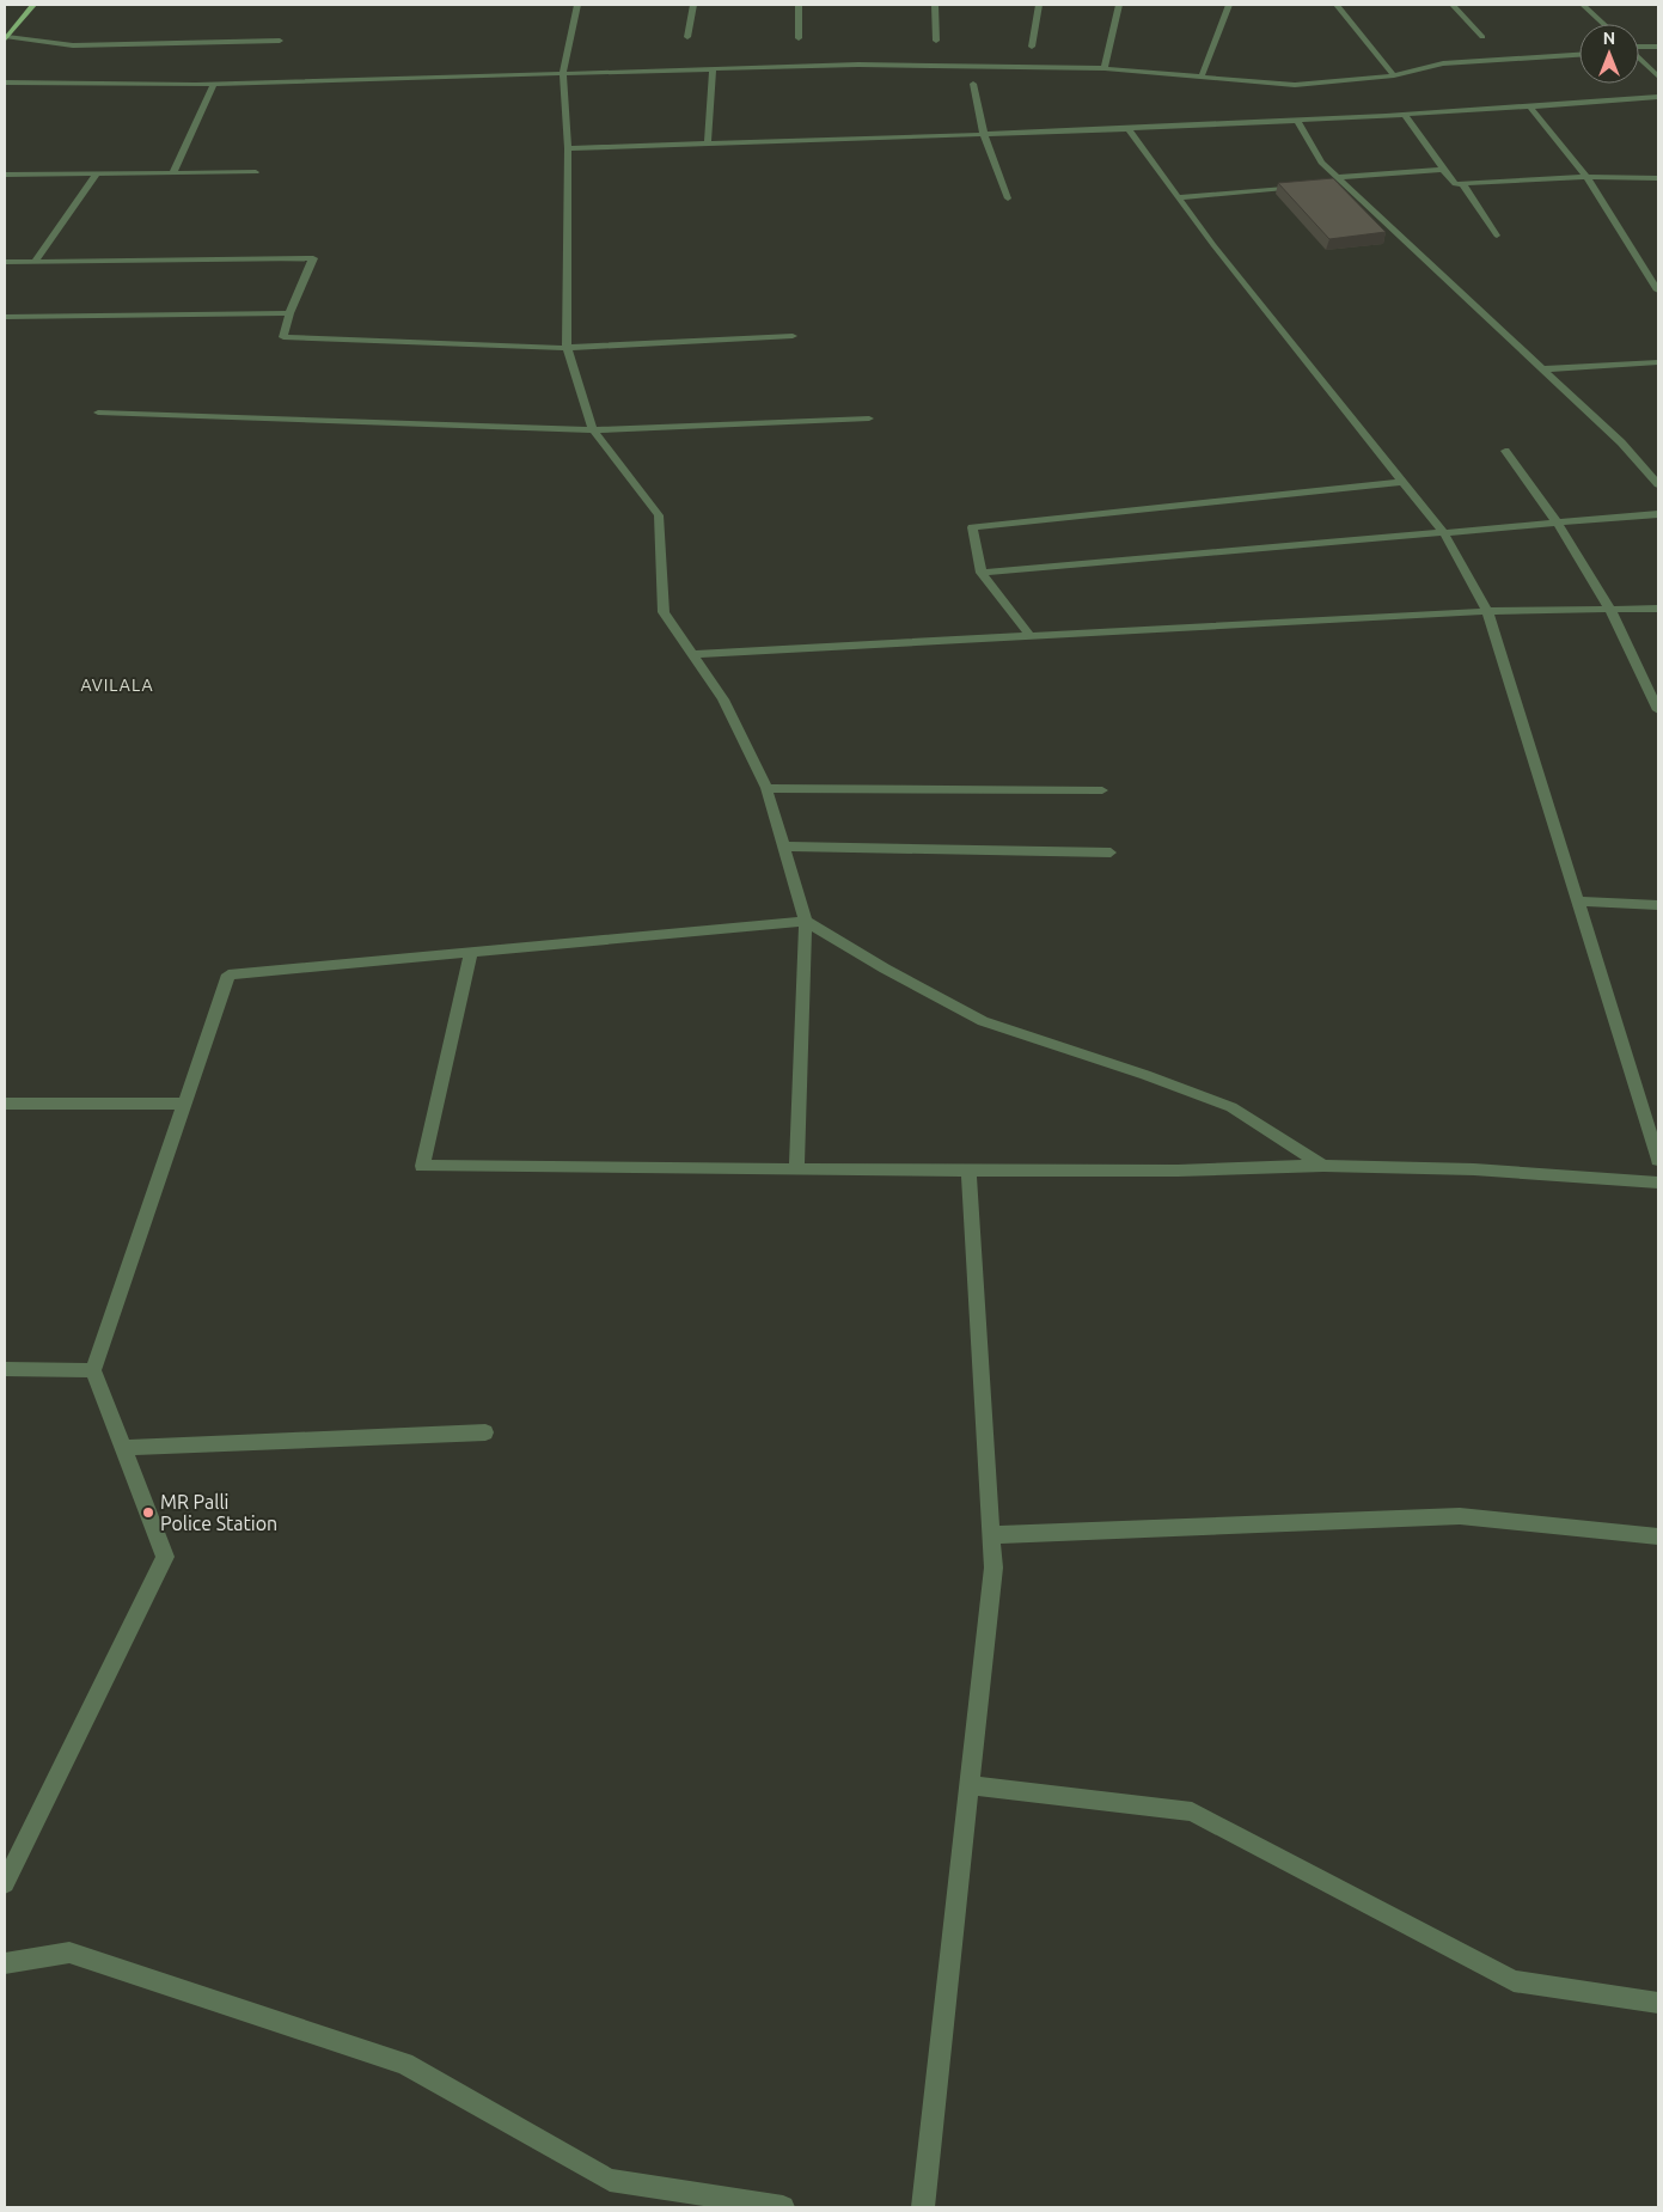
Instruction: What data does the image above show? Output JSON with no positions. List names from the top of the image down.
{
  "districts": ["AVILALA"],
  "places": ["MR Palli Police Station"],
  "north": "top"
}
